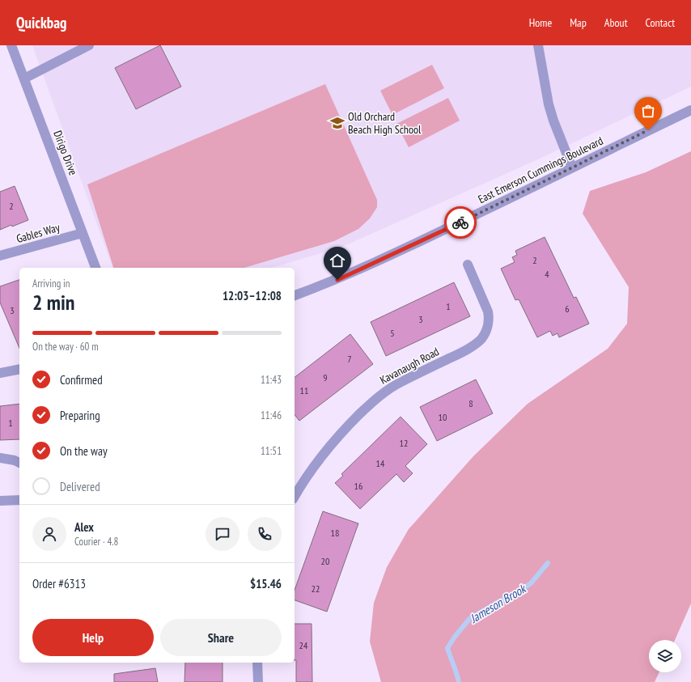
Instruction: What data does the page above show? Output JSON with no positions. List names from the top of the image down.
{
  "streets": {
    "street": [
      "Dirigo Drive",
      "East Emerson Cummings Boulevard",
      "Gables Way",
      "Kavanaugh Road"
    ]
  },
  "crossings": [
    ["Dirigo Drive", "Gables Way"]
  ],
  "water": ["Jameson Brook"],
  "places": {
    "school or university": ["Old Orchard Beach High School"]
  },
  "house_numbers": [
    "2",
    "2",
    "4",
    "1",
    "6",
    "3",
    "3",
    "5",
    "7",
    "9",
    "11",
    "8",
    "10",
    "1",
    "12",
    "14",
    "16",
    "18",
    "20",
    "22",
    "24"
  ],
  "page": {
    "header": "Quickbag",
    "nav": [
      "Home",
      "Map",
      "About",
      "Contact"
    ],
    "heading": ["2 min", "Arriving in", "12:03–12:08"],
    "panel": [
      "Alex",
      "Courier · 4.8",
      "Order #6313",
      "$15.46"
    ],
    "bar": "On the way · 60 m",
    "list": [
      ["Confirmed", "11:43"],
      ["Preparing", "11:46"],
      ["On the way", "11:51"],
      "Delivered"
    ],
    "buttons": ["Help", "Share"]
  }
}
